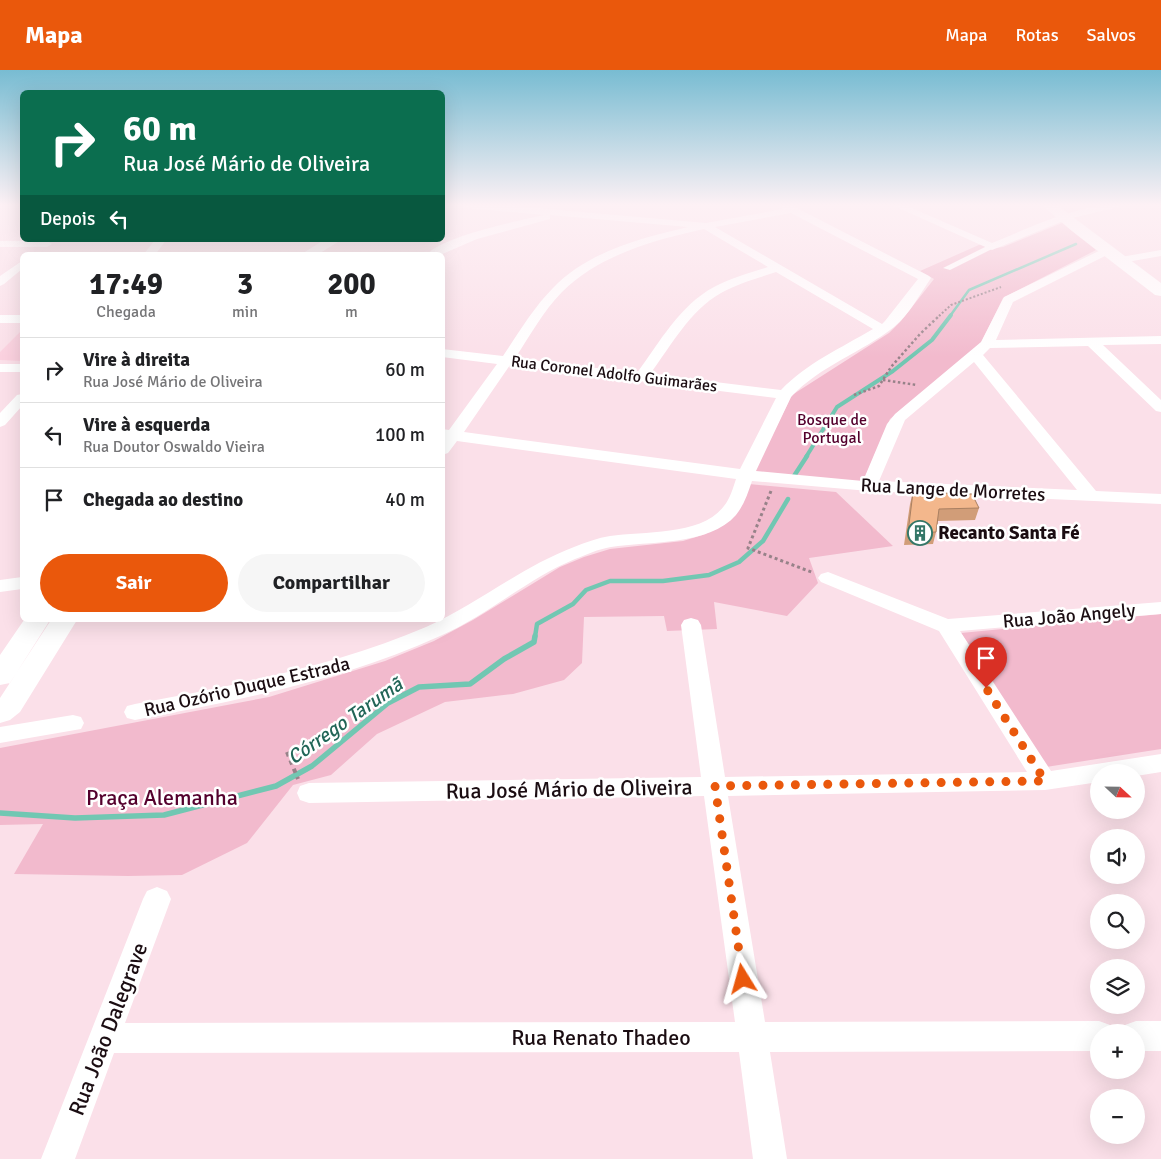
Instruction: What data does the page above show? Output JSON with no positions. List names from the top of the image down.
{
  "streets": {
    "street": [
      "Rua Coronel Adolfo Guimarães",
      "Rua Lange de Morretes",
      "Rua João Angely",
      "Rua Ozório Duque Estrada",
      "Rua José Mário de Oliveira",
      "Rua João Dalegrave",
      "Rua Renato Thadeo"
    ]
  },
  "crossings": [
    ["Rua Coronel Adolfo Guimarães", "Rua Ozório Duque Estrada"],
    ["Rua Lange de Morretes", "Rua Ozório Duque Estrada"],
    ["Rua João Dalegrave", "Rua Renato Thadeo"]
  ],
  "water": ["Córrego Tarumã"],
  "parks": ["Bosque de Portugal", "Praça Alemanha"],
  "places": {
    "building": ["Recanto Santa Fé"]
  },
  "north": "right",
  "page": {
    "header": "Mapa",
    "nav": ["Mapa", "Rotas", "Salvos"],
    "turn": ["60 m", "Rua José Mário de Oliveira"],
    "then": "Depois",
    "eta": [
      "17:49",
      "Chegada",
      "3",
      "min",
      "200",
      "m"
    ],
    "list": [
      {
        "name": "Vire à direita",
        "note": "Rua José Mário de Oliveira",
        "value": "60 m"
      },
      {
        "name": "Vire à esquerda",
        "note": "Rua Doutor Oswaldo Vieira",
        "value": "100 m"
      },
      {
        "name": "Chegada ao destino",
        "value": "40 m"
      }
    ],
    "buttons": ["Sair", "Compartilhar"],
    "map_buttons": ["+", "−"]
  }
}
